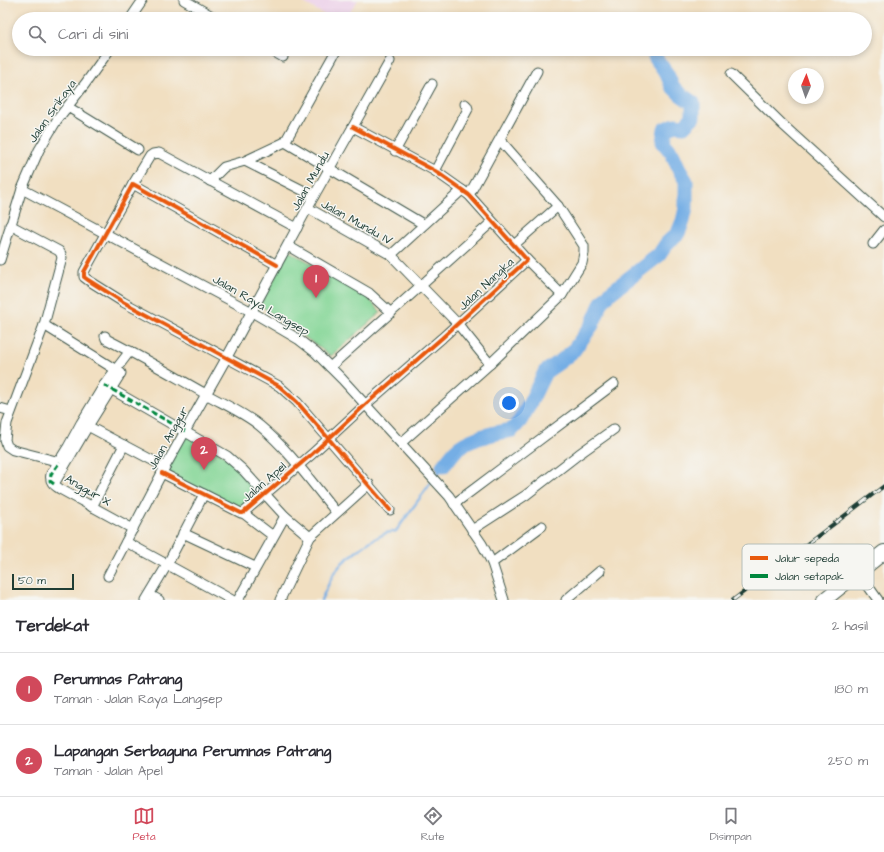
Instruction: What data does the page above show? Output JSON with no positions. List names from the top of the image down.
{
  "streets": {
    "street": [
      "Jalan Srikaya",
      "Jalan Mundu",
      "Jalan Mundu IV",
      "Jalan Nangka",
      "Jalan Raya Langsep",
      "Jalan Anggur",
      "Jalan Apel",
      "Anggur X"
    ]
  },
  "crossings": [
    ["Jalan Srikaya", "Jalan Raya Langsep"],
    ["Jalan Mundu", "Jalan Mundu IV"],
    ["Jalan Mundu", "Jalan Nangka"],
    ["Jalan Mundu", "Jalan Raya Langsep"],
    ["Jalan Mundu", "Jalan Anggur"],
    ["Jalan Mundu IV", "Jalan Nangka"],
    ["Jalan Nangka", "Jalan Raya Langsep"],
    ["Jalan Nangka", "Jalan Apel"],
    ["Jalan Raya Langsep", "Jalan Anggur"],
    ["Jalan Raya Langsep", "Jalan Apel"],
    ["Jalan Anggur", "Jalan Apel"],
    ["Jalan Anggur", "Anggur X"]
  ],
  "legend": ["Jalur sepeda", "Jalan setapak"],
  "scale_bar": "50 m",
  "north": "top",
  "page": {
    "search": "Cari di sini",
    "pins": ["1", "2"],
    "scale": "50 m",
    "heading": ["Terdekat", "2 hasil"],
    "list": [
      {
        "mark": "1",
        "name": "Perumnas Patrang",
        "note": "Taman · Jalan Raya Langsep",
        "value": "180 m"
      },
      {
        "mark": "2",
        "name": "Lapangan Serbaguna Perumnas Patrang",
        "note": "Taman · Jalan Apel",
        "value": "250 m"
      }
    ],
    "nav": ["Peta", "Rute", "Disimpan"]
  }
}
